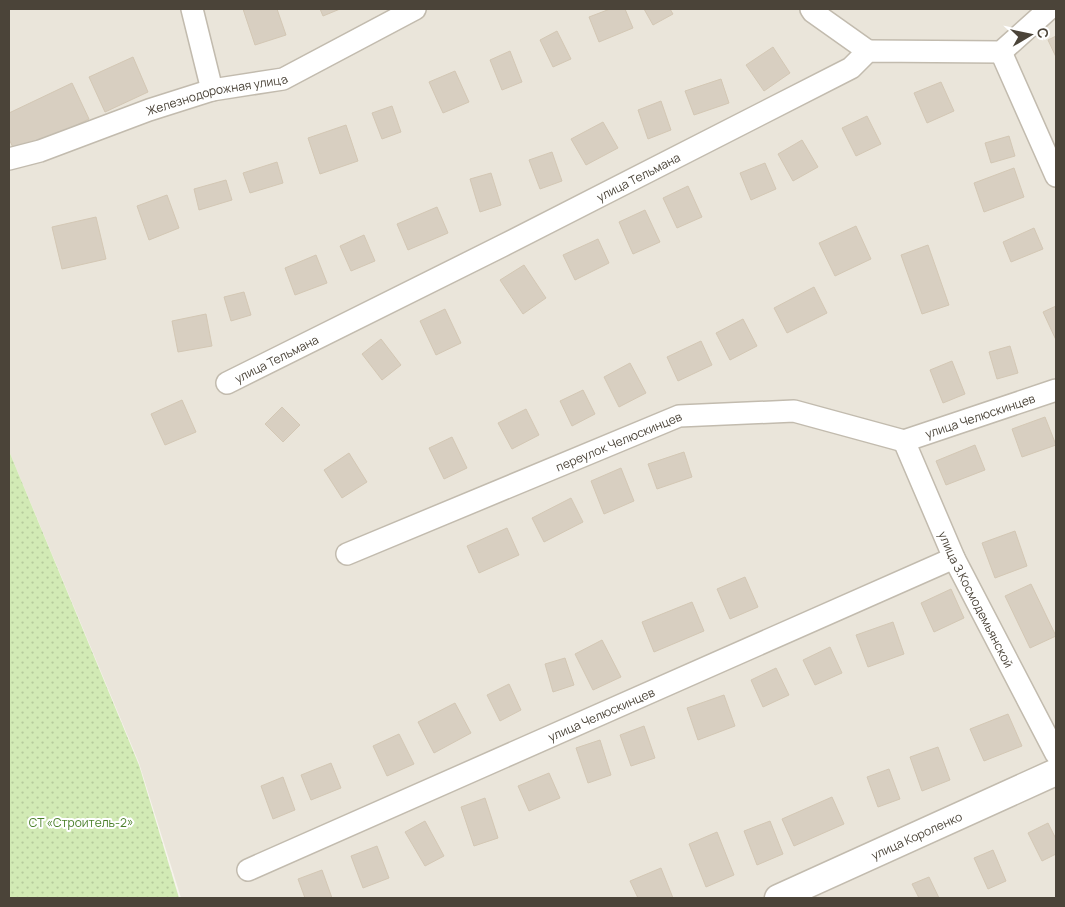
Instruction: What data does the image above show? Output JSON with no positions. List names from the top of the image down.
{
  "streets": {
    "street": [
      "Железнодорожная улица",
      "улица Тельмана",
      "улица Челюскинцев",
      "переулок Челюскинцев",
      "улица З.Космодемьянской",
      "улица Короленко"
    ]
  },
  "crossings": [
    ["улица Челюскинцев", "переулок Челюскинцев"],
    ["улица Челюскинцев", "улица З.Космодемьянской"],
    ["переулок Челюскинцев", "улица З.Космодемьянской"]
  ],
  "parks": ["СТ «Строитель-2»"],
  "north": "right"
}
